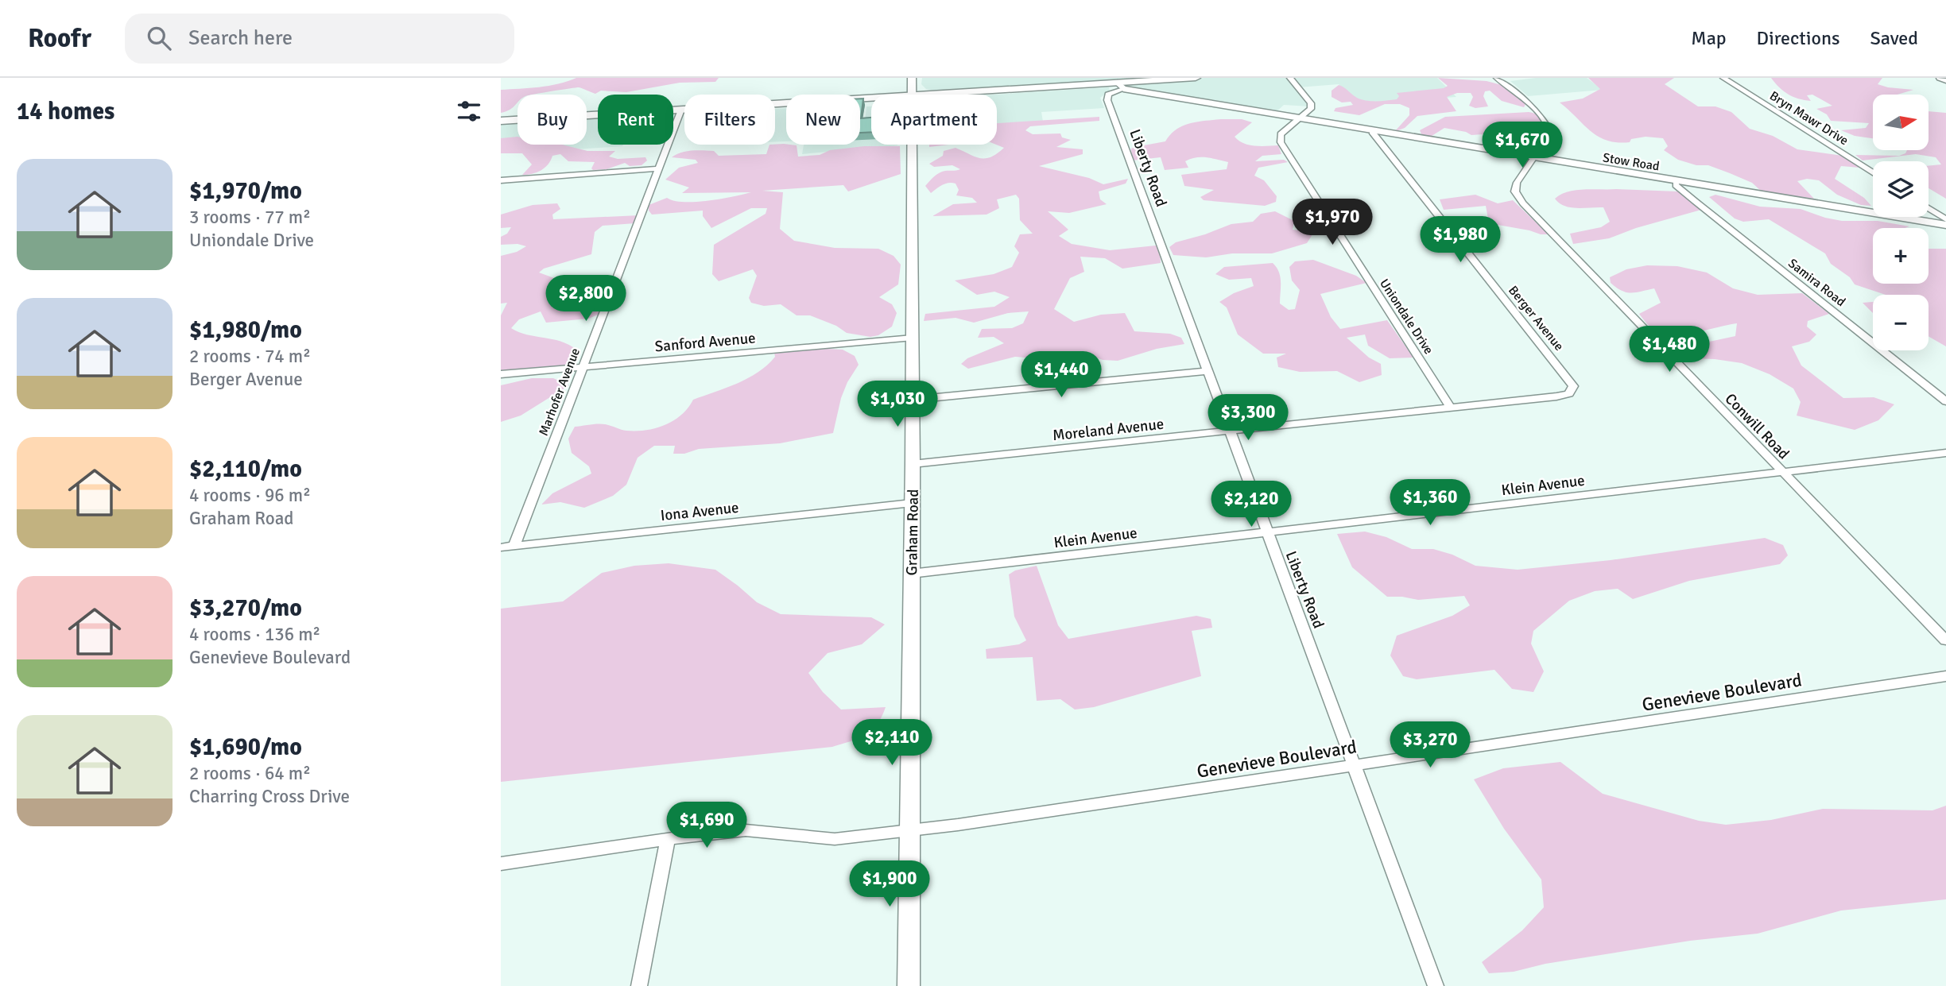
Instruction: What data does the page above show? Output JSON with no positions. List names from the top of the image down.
{
  "streets": {
    "main road": ["Stow Road", "Graham Road"],
    "street": [
      "Bryn Mawr Drive",
      "Liberty Road",
      "Samira Road",
      "Uniondale Drive",
      "Berger Avenue",
      "Sanford Avenue",
      "Marhofer Avenue",
      "Conwill Road",
      "Moreland Avenue",
      "Klein Avenue",
      "Iona Avenue",
      "Genevieve Boulevard"
    ]
  },
  "crossings": [
    ["Stow Road", "Liberty Road"],
    ["Stow Road", "Samira Road"],
    ["Stow Road", "Uniondale Drive"],
    ["Stow Road", "Berger Avenue"],
    ["Stow Road", "Conwill Road"],
    ["Liberty Road", "Moreland Avenue"],
    ["Liberty Road", "Klein Avenue"],
    ["Liberty Road", "Genevieve Boulevard"],
    ["Uniondale Drive", "Moreland Avenue"],
    ["Berger Avenue", "Moreland Avenue"],
    ["Sanford Avenue", "Marhofer Avenue"],
    ["Sanford Avenue", "Graham Road"],
    ["Marhofer Avenue", "Iona Avenue"],
    ["Conwill Road", "Klein Avenue"],
    ["Moreland Avenue", "Graham Road"],
    ["Klein Avenue", "Graham Road"],
    ["Iona Avenue", "Graham Road"],
    ["Graham Road", "Genevieve Boulevard"]
  ],
  "north": "right",
  "page": {
    "header": "Roofr",
    "search": "Search here",
    "nav": ["Map", "Directions", "Saved"],
    "heading": "14 homes",
    "map_buttons": ["+", "−"],
    "chip": [
      "Buy",
      "Rent",
      "Filters",
      "New",
      "Apartment"
    ],
    "price": [
      "$1,670",
      "$1,970",
      "$1,980",
      "$2,800",
      "$1,480",
      "$1,440",
      "$1,030",
      "$3,300",
      "$1,360",
      "$2,120",
      "$2,110",
      "$3,270",
      "$1,690",
      "$1,900"
    ],
    "list": [
      {
        "name": "$1,970/mo",
        "note": "3 rooms · 77 m² · Uniondale Drive"
      },
      {
        "name": "$1,980/mo",
        "note": "2 rooms · 74 m² · Berger Avenue"
      },
      {
        "name": "$2,110/mo",
        "note": "4 rooms · 96 m² · Graham Road"
      },
      {
        "name": "$3,270/mo",
        "note": "4 rooms · 136 m² · Genevieve Boulevard"
      },
      {
        "name": "$1,690/mo",
        "note": "2 rooms · 64 m² · Charring Cross Drive"
      }
    ]
  }
}
